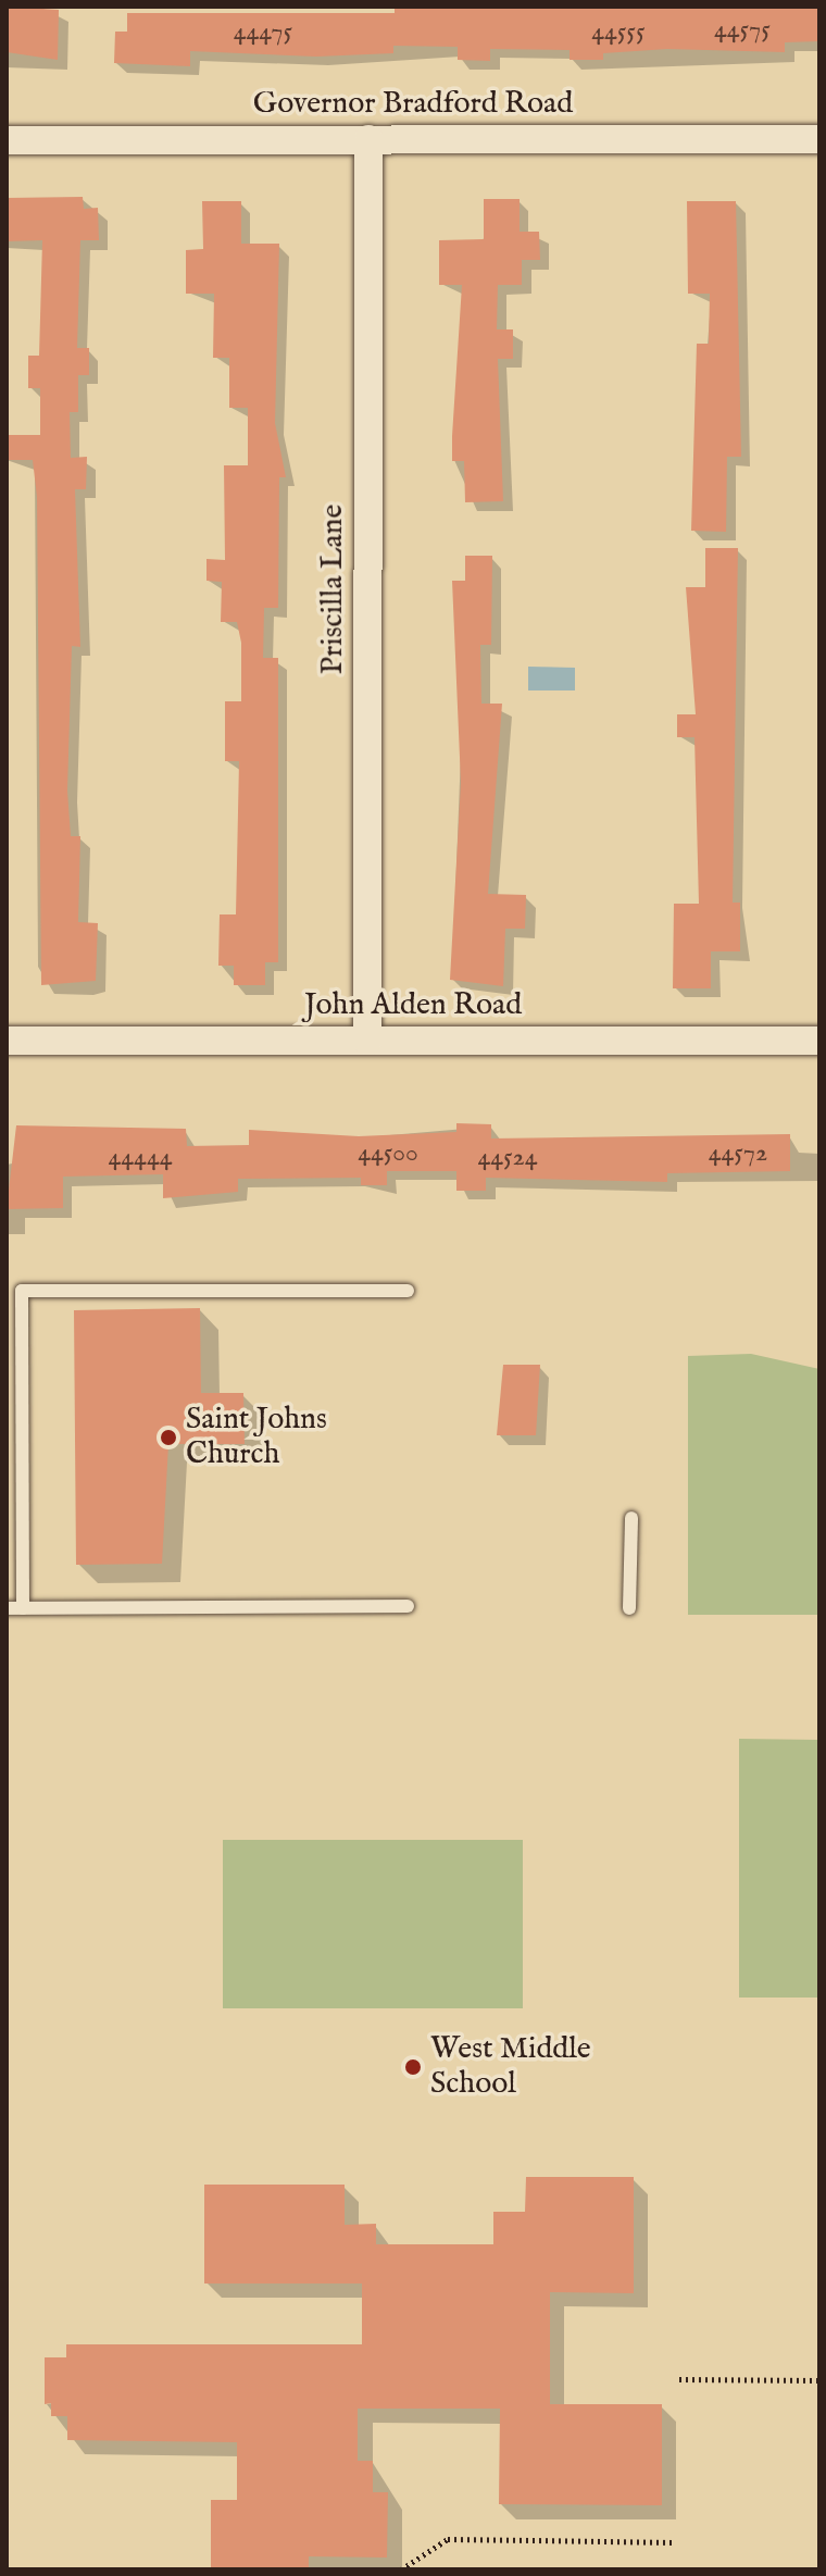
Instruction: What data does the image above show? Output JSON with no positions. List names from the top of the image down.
{
  "streets": {
    "street": ["Governor Bradford Road", "Priscilla Lane", "John Alden Road"]
  },
  "crossings": [
    ["Governor Bradford Road", "Priscilla Lane"],
    ["Priscilla Lane", "John Alden Road"]
  ],
  "places": ["Saint Johns Church", "West Middle School"],
  "house_numbers": [
    "44575",
    "44475",
    "44555",
    "44500",
    "44572",
    "44444",
    "44524"
  ]
}
